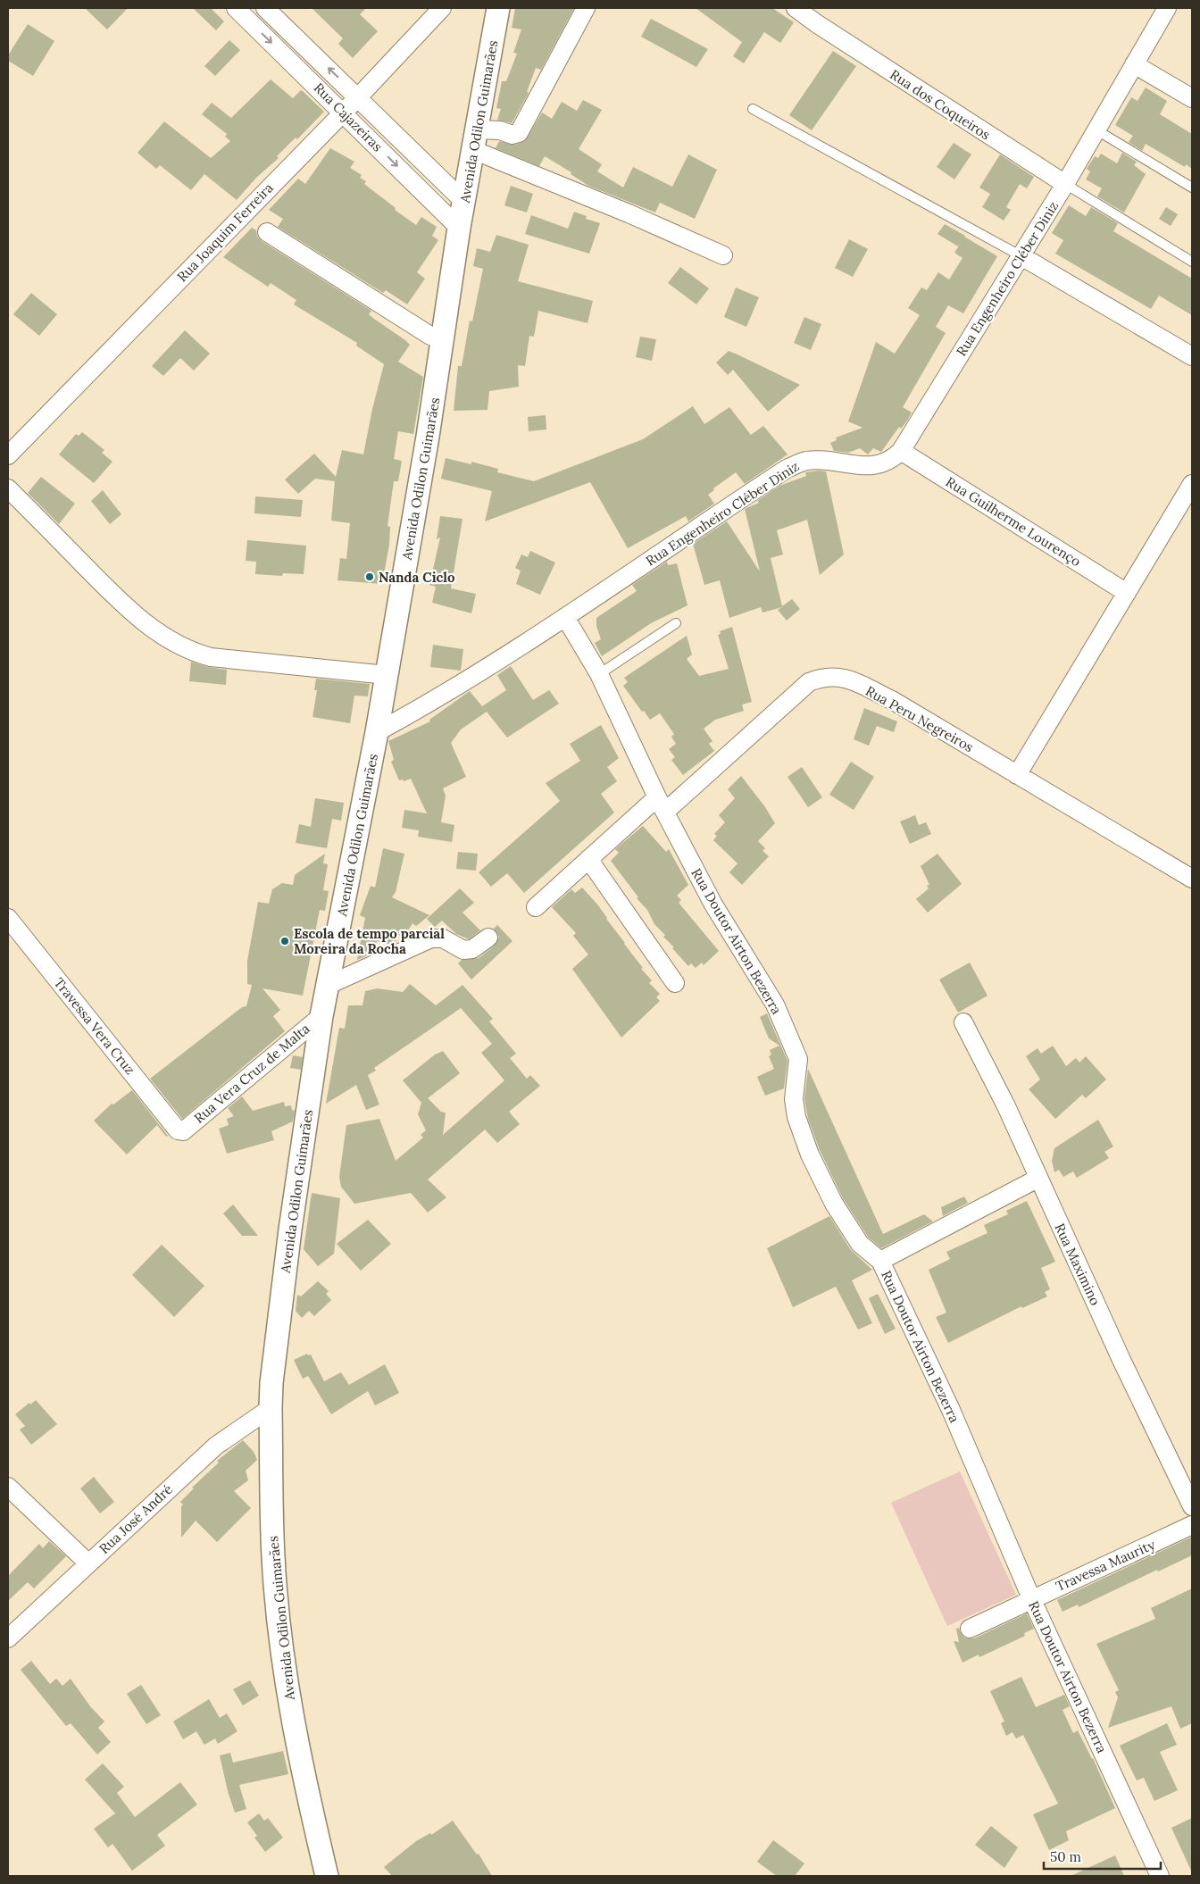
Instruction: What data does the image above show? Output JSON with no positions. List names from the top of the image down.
{
  "streets": {
    "street": [
      "Rua dos Coqueiros",
      "Rua Cajazeiras",
      "Avenida Odilon Guimarães",
      "Rua Joaquim Ferreira",
      "Rua Engenheiro Cléber Diniz",
      "Rua Guilherme Lourenço",
      "Rua Peru Negreiros",
      "Rua Doutor Airton Bezerra",
      "Travessa Vera Cruz",
      "Rua Vera Cruz de Malta",
      "Rua Maximino",
      "Rua José André",
      "Travessa Maurity"
    ]
  },
  "crossings": [
    ["Rua dos Coqueiros", "Rua Engenheiro Cléber Diniz"],
    ["Rua Cajazeiras", "Avenida Odilon Guimarães"],
    ["Rua Cajazeiras", "Rua Joaquim Ferreira"],
    ["Avenida Odilon Guimarães", "Rua Engenheiro Cléber Diniz"],
    ["Avenida Odilon Guimarães", "Rua Vera Cruz de Malta"],
    ["Avenida Odilon Guimarães", "Rua José André"],
    ["Rua Engenheiro Cléber Diniz", "Rua Guilherme Lourenço"],
    ["Rua Engenheiro Cléber Diniz", "Rua Doutor Airton Bezerra"],
    ["Rua Peru Negreiros", "Rua Doutor Airton Bezerra"],
    ["Rua Doutor Airton Bezerra", "Travessa Maurity"],
    ["Travessa Vera Cruz", "Rua Vera Cruz de Malta"]
  ],
  "places": ["Nanda Ciclo", "Escola de tempo parcial Moreira da Rocha"],
  "scale_bar": "50 m"
}
